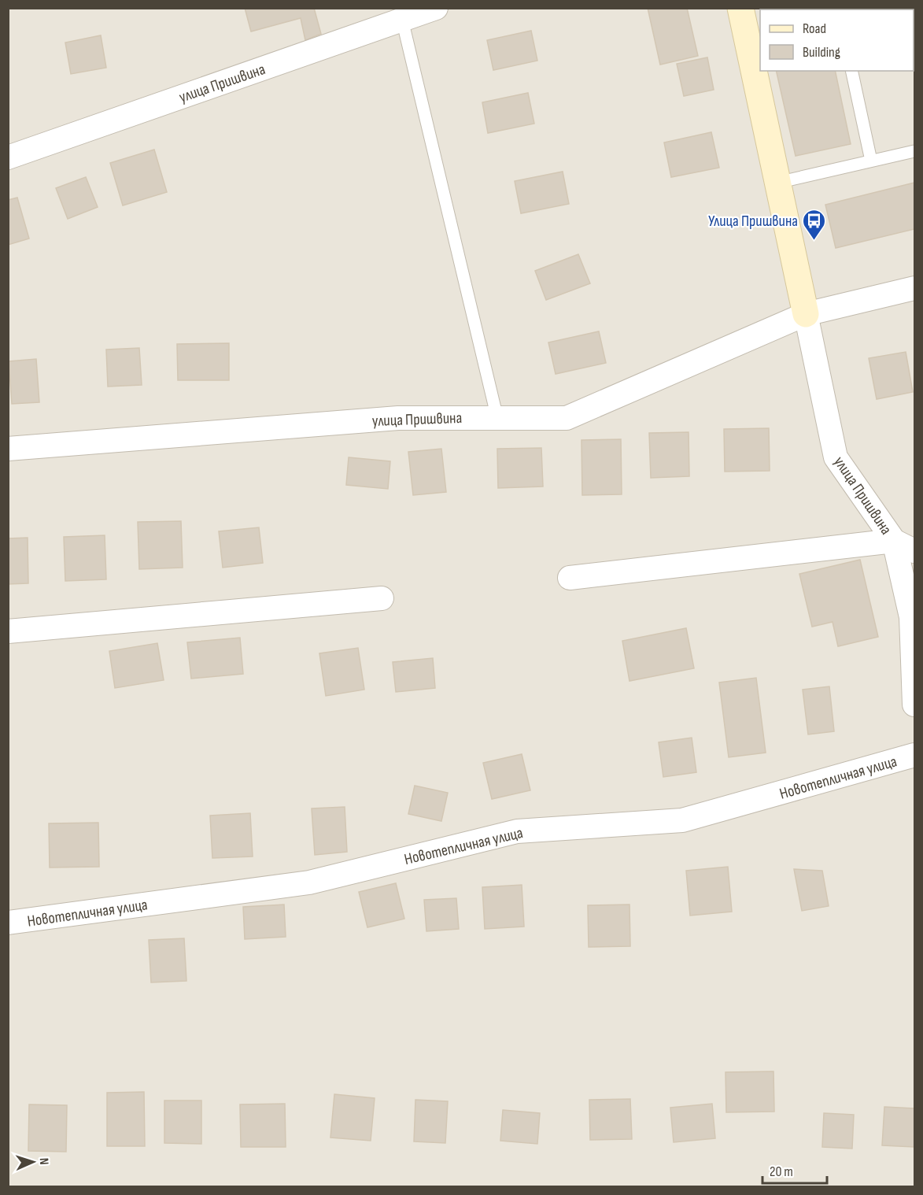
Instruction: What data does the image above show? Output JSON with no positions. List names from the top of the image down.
{
  "streets": {
    "street": ["улица Пришвина", "Новотепличная улица"]
  },
  "places": {
    "bus stop": ["Улица Пришвина"]
  },
  "legend": ["Road", "Building"],
  "scale_bar": "20 m",
  "north": "right"
}
